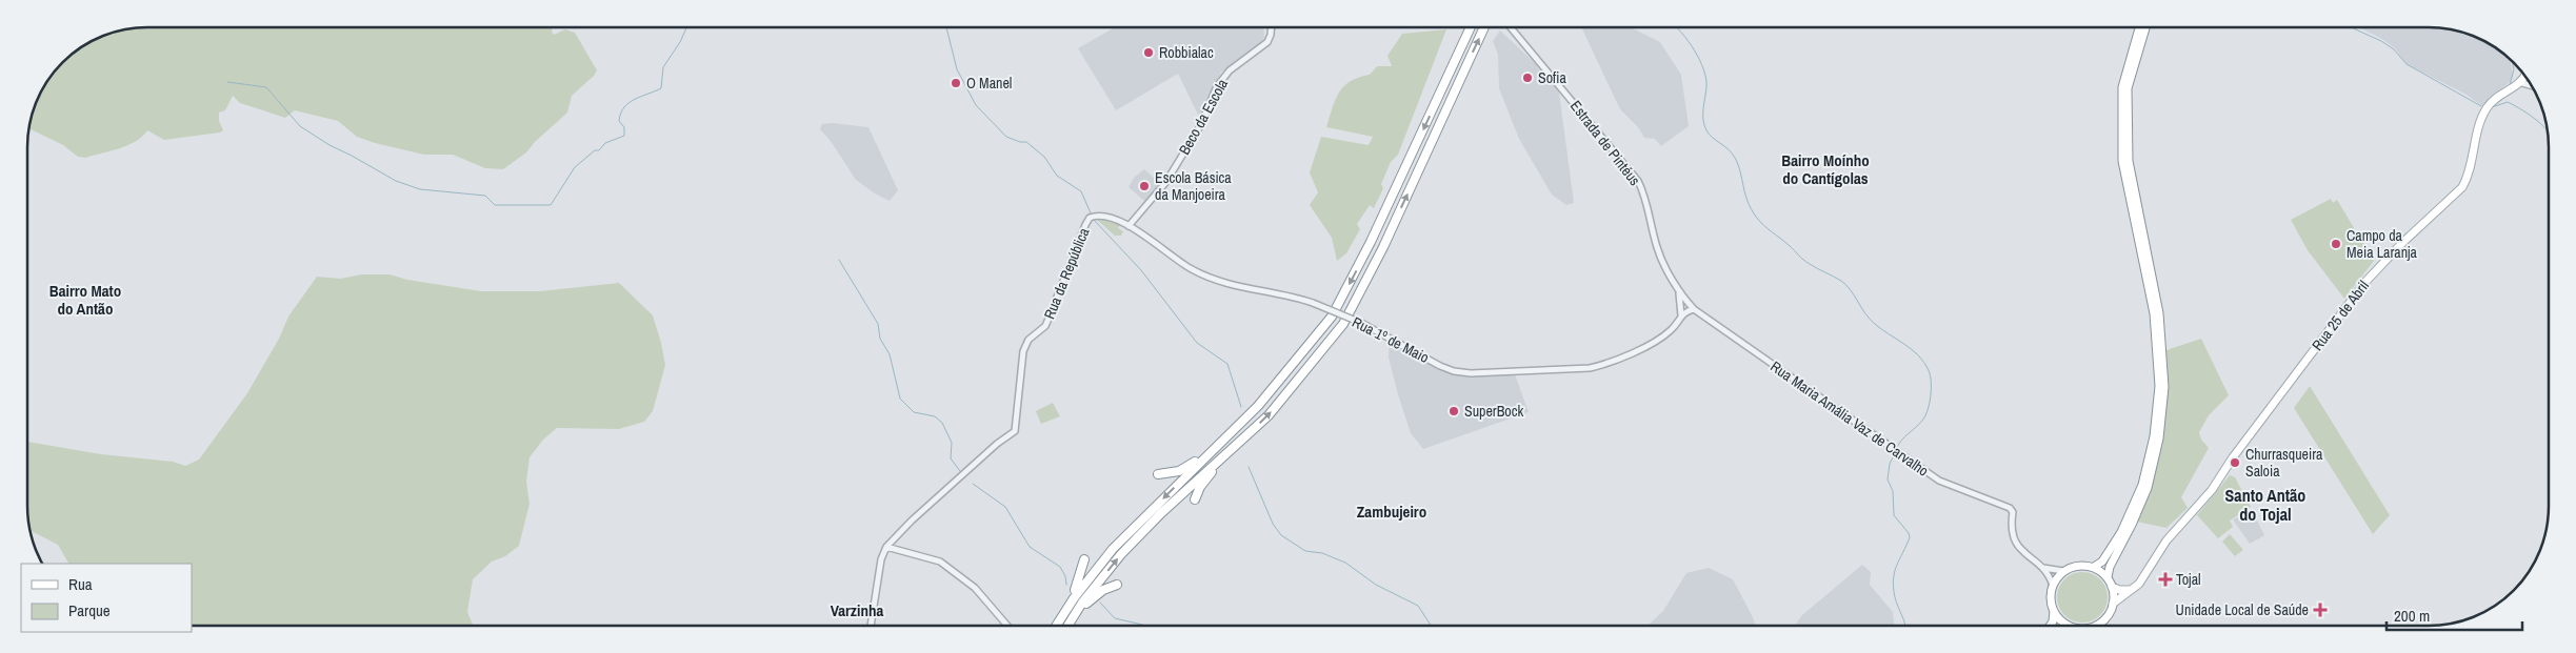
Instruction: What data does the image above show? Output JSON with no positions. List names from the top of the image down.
{
  "streets": {
    "main road": ["Rua 25 de Abril"],
    "street": [
      "Beco da Escola",
      "Estrada de Pintéus",
      "Rua da República",
      "Rua 1º de Maio",
      "Rua Maria Amália Vaz de Carvalho"
    ]
  },
  "crossings": [
    ["Beco da Escola", "Rua 1º de Maio"],
    ["Estrada de Pintéus", "Rua 1º de Maio"],
    ["Estrada de Pintéus", "Rua Maria Amália Vaz de Carvalho"],
    ["Rua da República", "Rua 1º de Maio"],
    ["Rua 1º de Maio", "Rua Maria Amália Vaz de Carvalho"]
  ],
  "districts": [
    "Bairro Moínho do Cantígolas",
    "Bairro Mato do Antão",
    "Santo Antão do Tojal",
    "Zambujeiro",
    "Varzinha"
  ],
  "places": {
    "other": [
      "Robbialac",
      "Sofia",
      "O Manel",
      "Escola Básica da Manjoeira",
      "Campo da Meia Laranja",
      "SuperBock",
      "Churrasqueira Saloia"
    ],
    "health": ["Tojal", "Unidade Local de Saúde"]
  },
  "legend": ["Rua", "Parque"],
  "scale_bar": "200 m"
}
